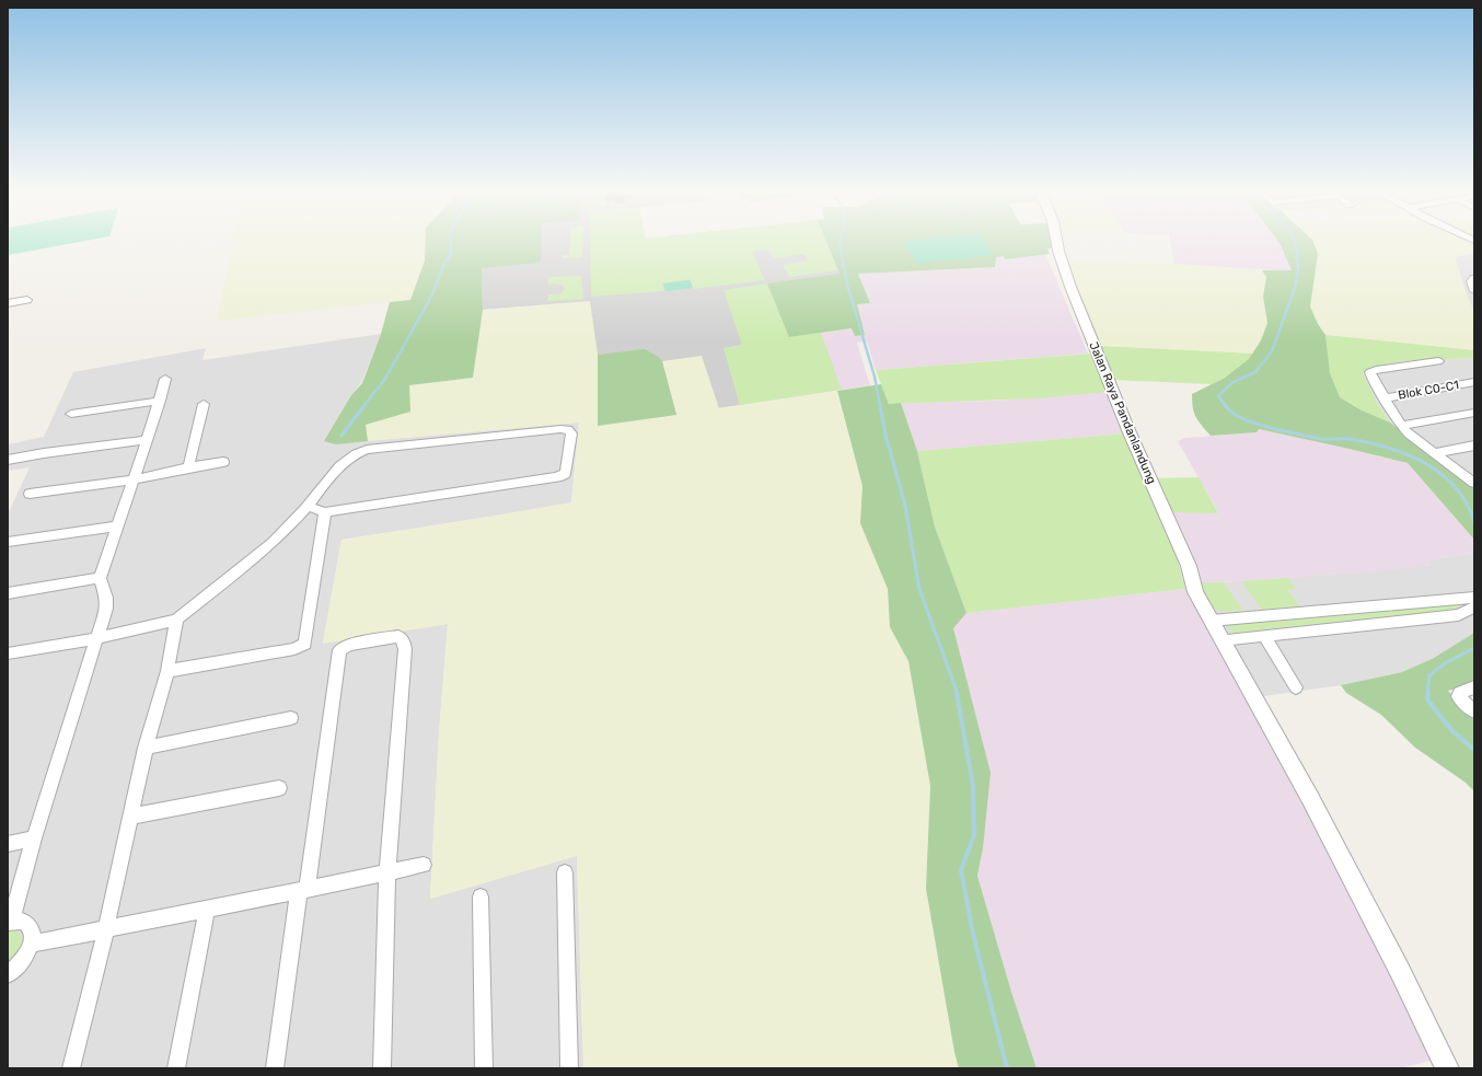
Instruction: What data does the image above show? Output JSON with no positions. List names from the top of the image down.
{
  "streets": {
    "street": ["Blok C0-C1", "Jalan Raya Pandanlandung"]
  }
}
